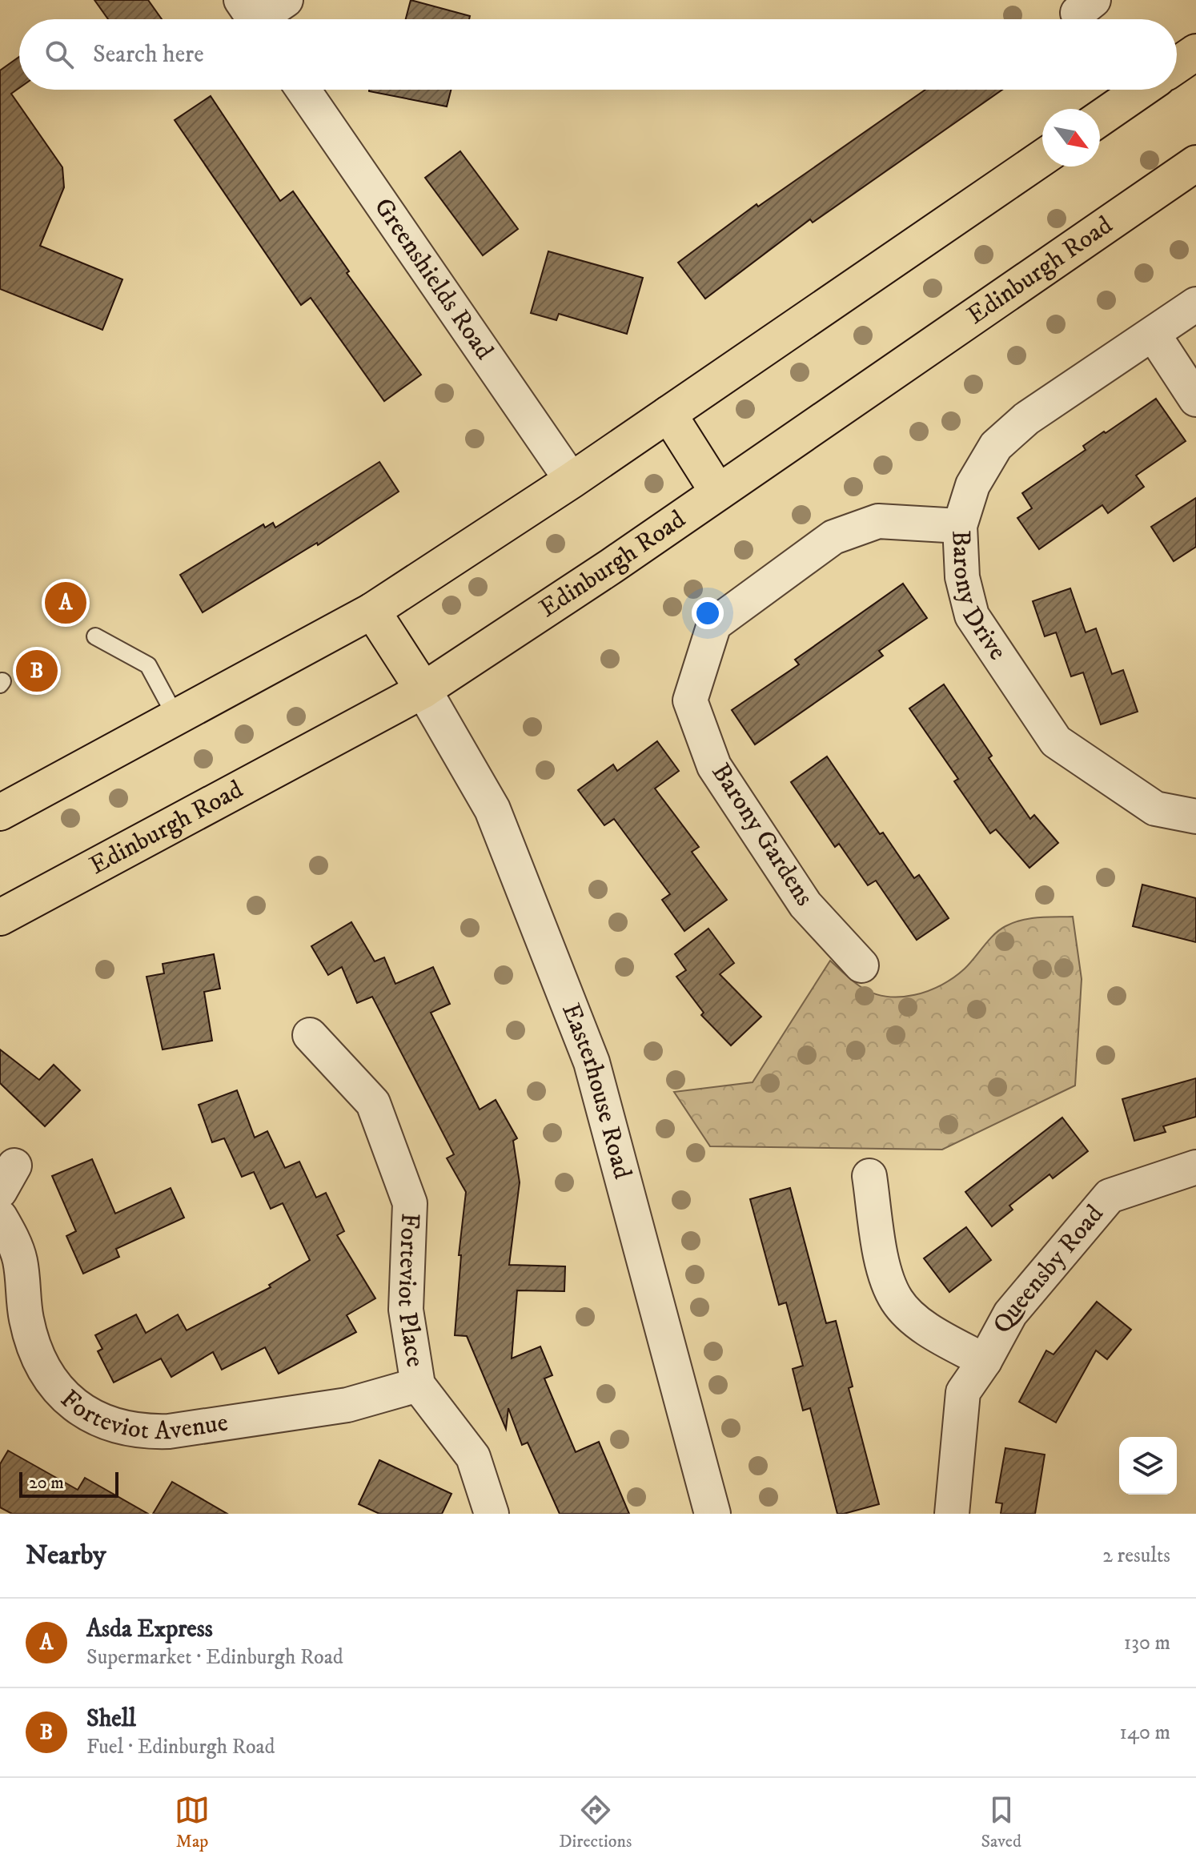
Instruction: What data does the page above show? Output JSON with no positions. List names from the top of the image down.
{
  "streets": {
    "main road": ["Edinburgh Road"],
    "street": [
      "Greenshields Road",
      "Barony Drive",
      "Barony Gardens",
      "Easterhouse Road",
      "Queensby Road",
      "Forteviot Place",
      "Forteviot Avenue"
    ]
  },
  "crossings": [
    ["Edinburgh Road", "Easterhouse Road"],
    ["Barony Drive", "Barony Gardens"],
    ["Forteviot Place", "Forteviot Avenue"]
  ],
  "scale_bar": "20 m",
  "north": "bottom right",
  "page": {
    "search": "Search here",
    "pins": ["A", "B"],
    "scale": "20 m",
    "heading": ["Nearby", "2 results"],
    "list": [
      {
        "mark": "A",
        "name": "Asda Express",
        "note": "Supermarket · Edinburgh Road",
        "value": "130 m"
      },
      {
        "mark": "B",
        "name": "Shell",
        "note": "Fuel · Edinburgh Road",
        "value": "140 m"
      }
    ],
    "nav": ["Map", "Directions", "Saved"]
  }
}
